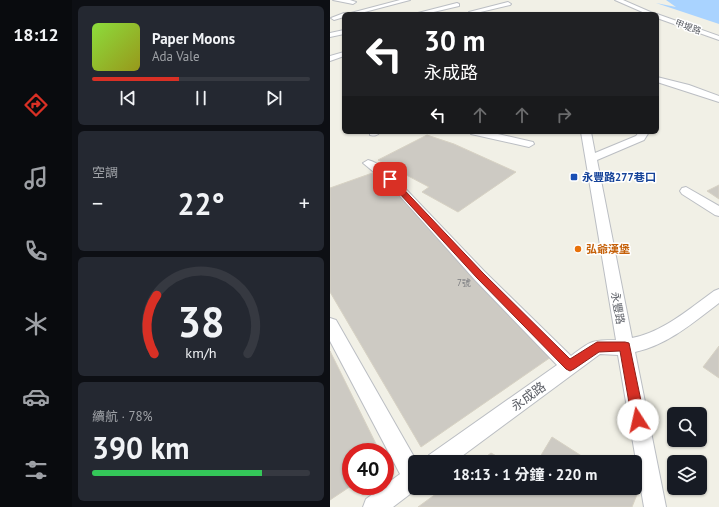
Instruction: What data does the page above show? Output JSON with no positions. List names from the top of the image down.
{
  "streets": {
    "street": ["甲堤路", "永豐路", "永成路"]
  },
  "crossings": [
    ["永豐路", "永成路"]
  ],
  "places": {
    "transit": ["永豐路277巷口"],
    "other": ["弘爺漢堡"]
  },
  "house_numbers": ["7號"],
  "page": {
    "tabs": "18:12",
    "turn": ["30 m", "永成路"],
    "song": ["Paper Moons", "Ada Vale"],
    "tile": [
      "空調",
      ["續航 · 78%", "390 km"]
    ],
    "heat": ["−", "22°", "+"],
    "limit": "40",
    "trip": "18:13 · 1 分鐘 · 220 m",
    "gauge": ["38", "km/h"]
  }
}
